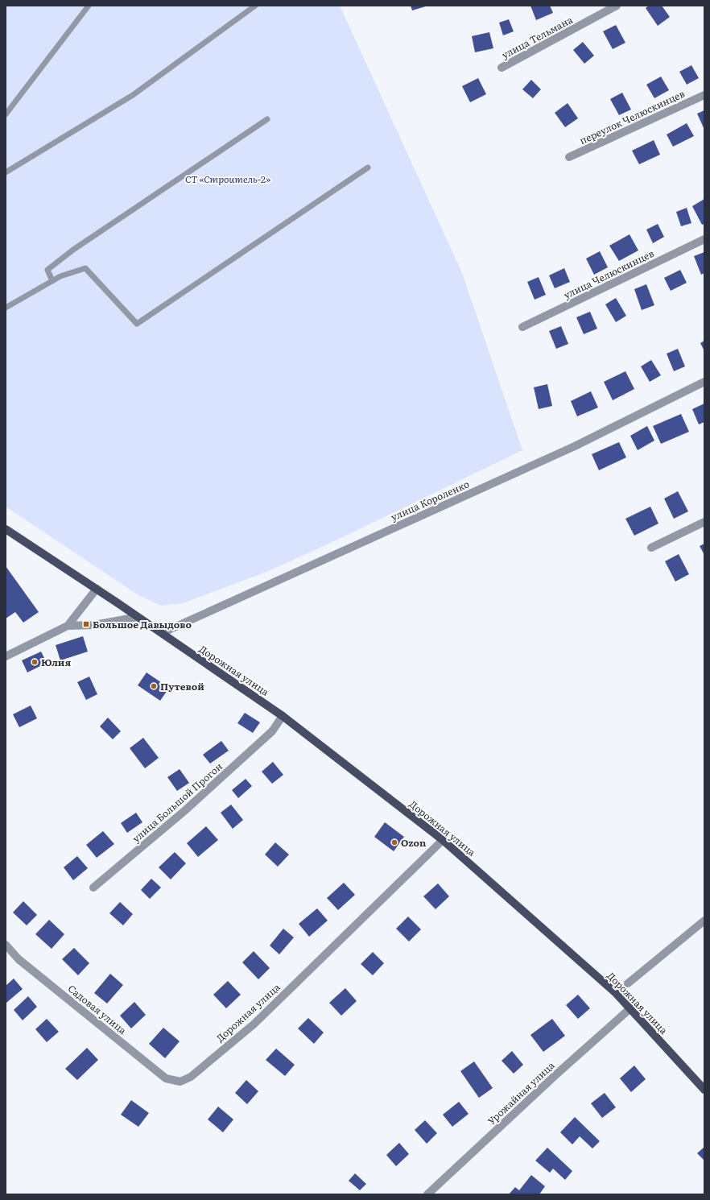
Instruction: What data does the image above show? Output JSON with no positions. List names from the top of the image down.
{
  "streets": {
    "main road": ["Дорожная улица"],
    "street": [
      "улица Тельмана",
      "переулок Челюскинцев",
      "улица Челюскинцев",
      "улица Короленко",
      "улица Большой Прогон",
      "Садовая улица",
      "Урожайная улица"
    ]
  },
  "crossings": [
    ["улица Короленко", "Дорожная улица"],
    ["Дорожная улица", "улица Большой Прогон"],
    ["Дорожная улица", "Садовая улица"],
    ["Дорожная улица", "Урожайная улица"]
  ],
  "parks": ["СТ «Строитель-2»"],
  "places": {
    "transit": ["Большое Давыдово"],
    "other": ["Юлия", "Путевой", "Ozon"]
  }
}
